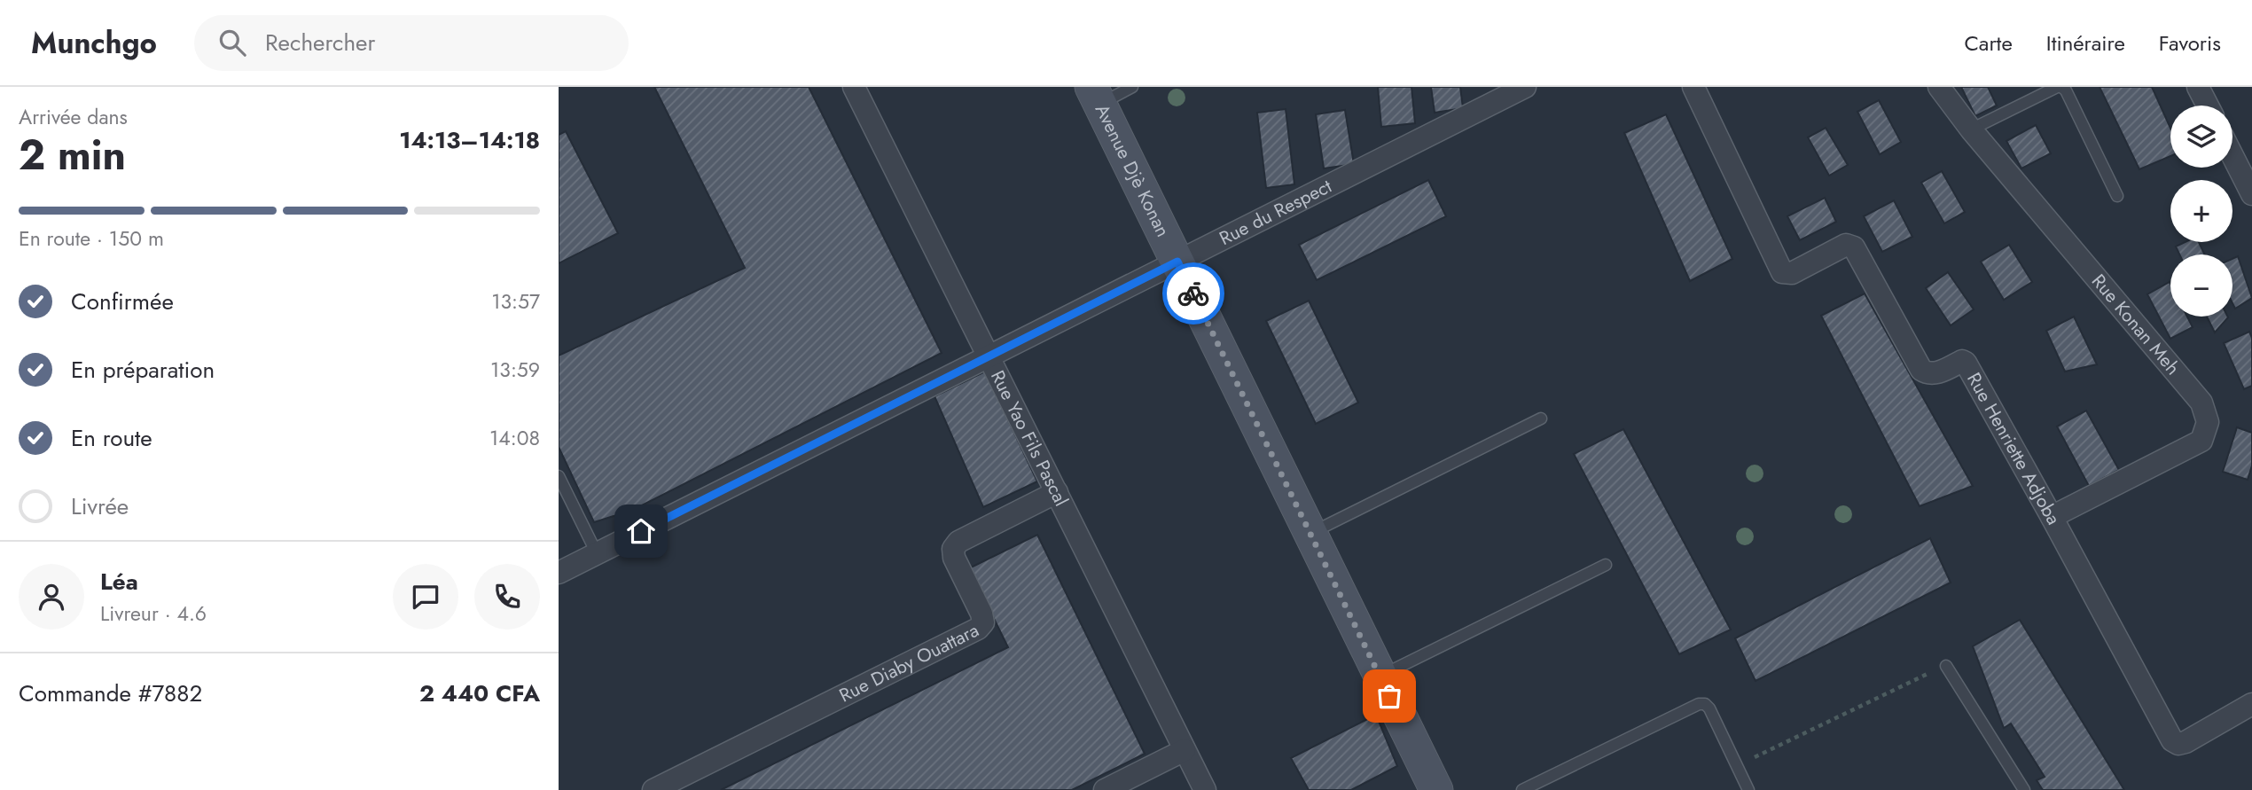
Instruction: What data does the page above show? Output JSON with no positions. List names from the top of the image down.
{
  "streets": {
    "street": [
      "Avenue Djè Konan",
      "Rue du Respect",
      "Rue Konan Meh",
      "Rue Yao Fils Pascal",
      "Rue Henriette Adjoba",
      "Rue Diaby Ouattara"
    ]
  },
  "crossings": [
    ["Avenue Djè Konan", "Rue du Respect"],
    ["Rue du Respect", "Rue Yao Fils Pascal"],
    ["Rue Konan Meh", "Rue Henriette Adjoba"],
    ["Rue Yao Fils Pascal", "Rue Diaby Ouattara"]
  ],
  "page": {
    "header": "Munchgo",
    "search": "Rechercher",
    "nav": ["Carte", "Itinéraire", "Favoris"],
    "heading": ["2 min", "Arrivée dans", "14:13–14:18"],
    "panel": [
      "Léa",
      "Livreur · 4.6",
      "Commande #7882",
      "2 440 CFA"
    ],
    "map_buttons": ["+", "−"],
    "bar": "En route · 150 m",
    "list": [
      ["Confirmée", "13:57"],
      ["En préparation", "13:59"],
      ["En route", "14:08"],
      "Livrée"
    ]
  }
}
